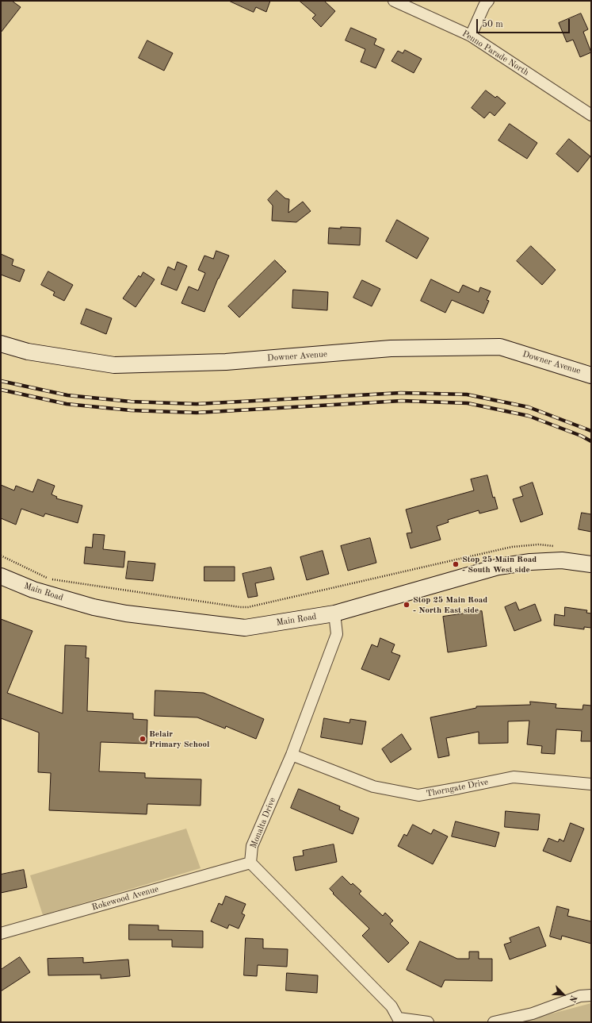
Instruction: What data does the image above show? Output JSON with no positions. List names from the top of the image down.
{
  "streets": {
    "main road": ["Downer Avenue", "Main Road"],
    "street": [
      "Penno Parade North",
      "Thorngate Drive",
      "Monalta Drive",
      "Rokewood Avenue"
    ]
  },
  "crossings": [
    ["Main Road", "Monalta Drive"],
    ["Thorngate Drive", "Monalta Drive"],
    ["Monalta Drive", "Rokewood Avenue"]
  ],
  "places": ["Stop 25 Main Road - South West side", "Stop 25 Main Road - North East side", "Belair Primary School"],
  "scale_bar": "50 m",
  "north": "bottom right"
}
